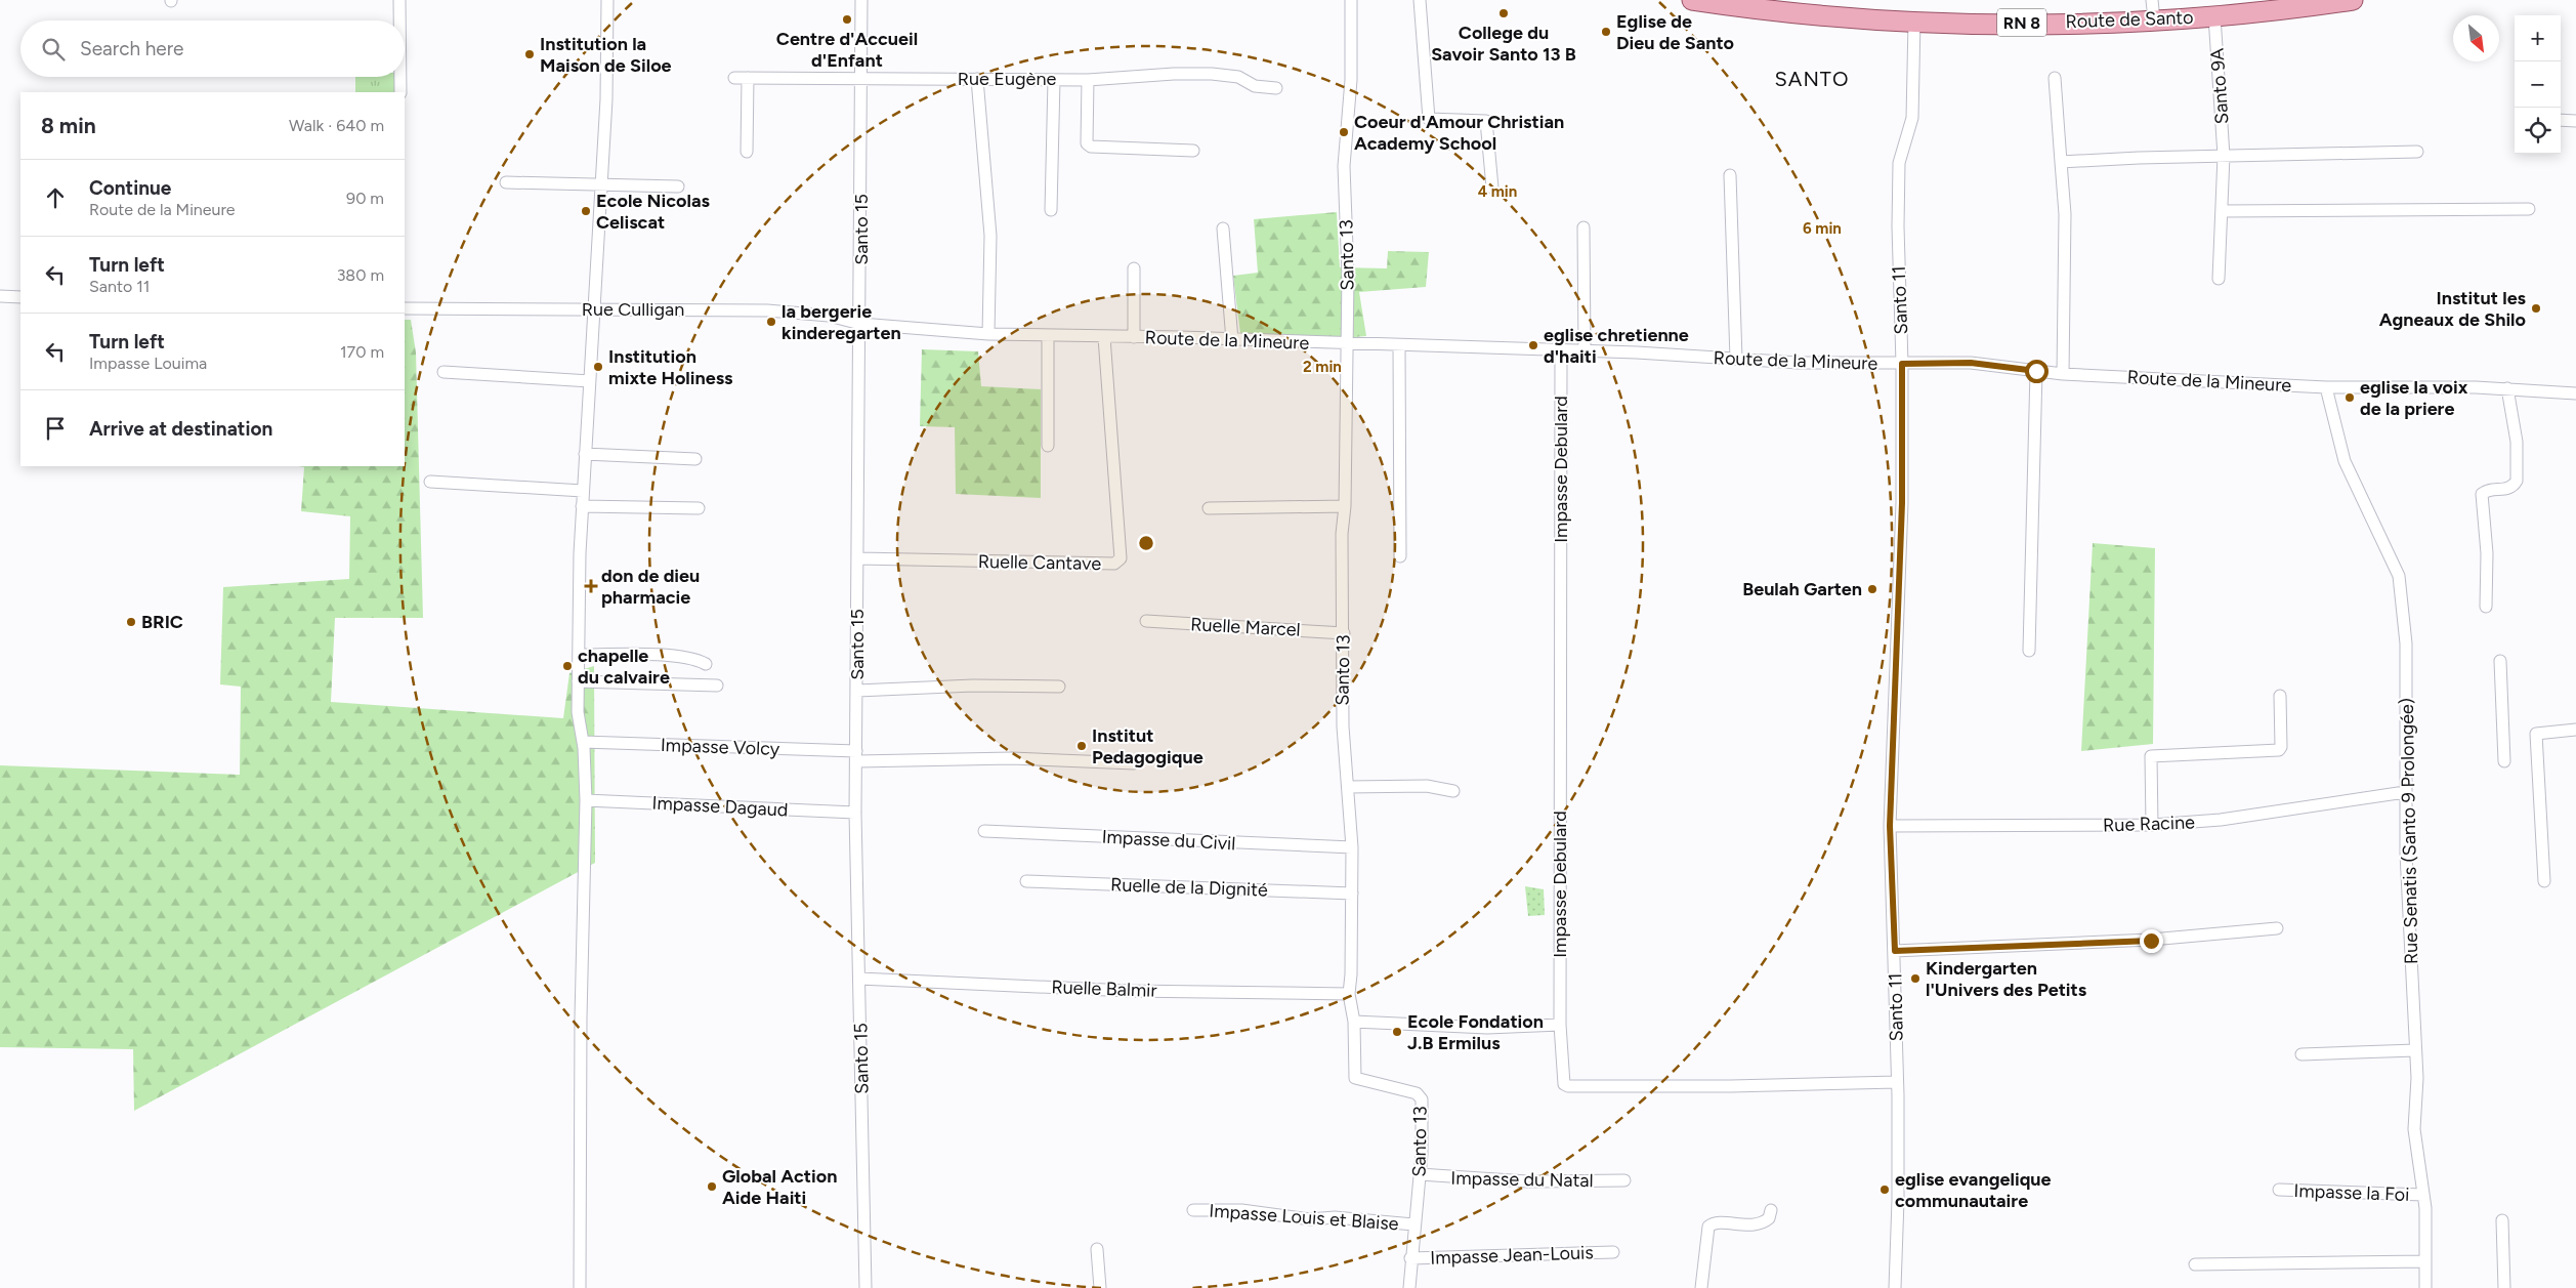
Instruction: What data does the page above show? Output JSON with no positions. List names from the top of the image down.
{
  "streets": {
    "main road": ["Route de Santo", "RN 8"],
    "street": [
      "Rue Eugène",
      "Santo 9A",
      "Santo 15",
      "Santo 13",
      "Santo 11",
      "Rue Culligan",
      "Route de la Mineure",
      "Impasse Debulard",
      "Ruelle Cantave",
      "Ruelle Marcel",
      "Impasse Volcy",
      "Impasse Dagaud",
      "Rue Racine",
      "Rue Senatis (Santo 9 Prolongée)",
      "Impasse du Civil",
      "Ruelle de la Dignité",
      "Ruelle Balmir",
      "Impasse du Natal",
      "Impasse la Foi",
      "Impasse Louis et Blaise",
      "Impasse Jean-Louis"
    ]
  },
  "crossings": [
    ["Route de Santo", "Santo 9A"],
    ["Route de Santo", "Santo 11"],
    ["Rue Eugène", "Santo 15"],
    ["Santo 15", "Rue Culligan"],
    ["Santo 15", "Route de la Mineure"],
    ["Santo 15", "Ruelle Cantave"],
    ["Santo 15", "Impasse Volcy"],
    ["Santo 15", "Impasse Dagaud"],
    ["Santo 15", "Ruelle Balmir"],
    ["Santo 13", "Route de la Mineure"],
    ["Santo 13", "Ruelle Marcel"],
    ["Santo 13", "Impasse du Civil"],
    ["Santo 13", "Ruelle de la Dignité"],
    ["Santo 13", "Ruelle Balmir"],
    ["Santo 13", "Impasse du Natal"],
    ["Santo 13", "Impasse Louis et Blaise"],
    ["Santo 13", "Impasse Jean-Louis"],
    ["Santo 11", "Route de la Mineure"],
    ["Santo 11", "Impasse Debulard"],
    ["Santo 11", "Rue Racine"],
    ["Rue Culligan", "Route de la Mineure"],
    ["Route de la Mineure", "Impasse Debulard"],
    ["Route de la Mineure", "Ruelle Cantave"],
    ["Route de la Mineure", "Rue Senatis (Santo 9 Prolongée)"],
    ["Rue Racine", "Rue Senatis (Santo 9 Prolongée)"],
    ["Rue Senatis (Santo 9 Prolongée)", "Impasse la Foi"]
  ],
  "districts": ["SANTO"],
  "places": {
    "other": [
      "College du Savoir Santo 13 B",
      "Centre d'Accueil d'Enfant",
      "Eglise de Dieu de Santo",
      "Institution la Maison de Siloe",
      "Coeur d'Amour Christian Academy School",
      "Ecole Nicolas Celiscat",
      "Institut les Agneaux de Shilo",
      "la bergerie kinderegarten",
      "eglise chretienne d'haiti",
      "Institution mixte Holiness",
      "eglise la voix de la priere",
      "Beulah Garten",
      "BRIC",
      "chapelle du calvaire",
      "Institut Pedagogique",
      "Kindergarten l'Univers des Petits",
      "Ecole Fondation J.B Ermilus",
      "Global Action Aide Haiti",
      "eglise evangelique communautaire"
    ],
    "health": ["don de dieu pharmacie"]
  },
  "north": "bottom right",
  "page": {
    "map_buttons": ["+", "−"],
    "search": "Search here",
    "heading": ["8 min", "Walk · 640 m"],
    "list": [
      ["Continue", "Route de la Mineure", "90 m"],
      ["Turn left", "Santo 11", "380 m"],
      ["Turn left", "Impasse Louima", "170 m"],
      "Arrive at destination"
    ]
  },
  "rings": ["4 min", "6 min", "2 min"]
}
